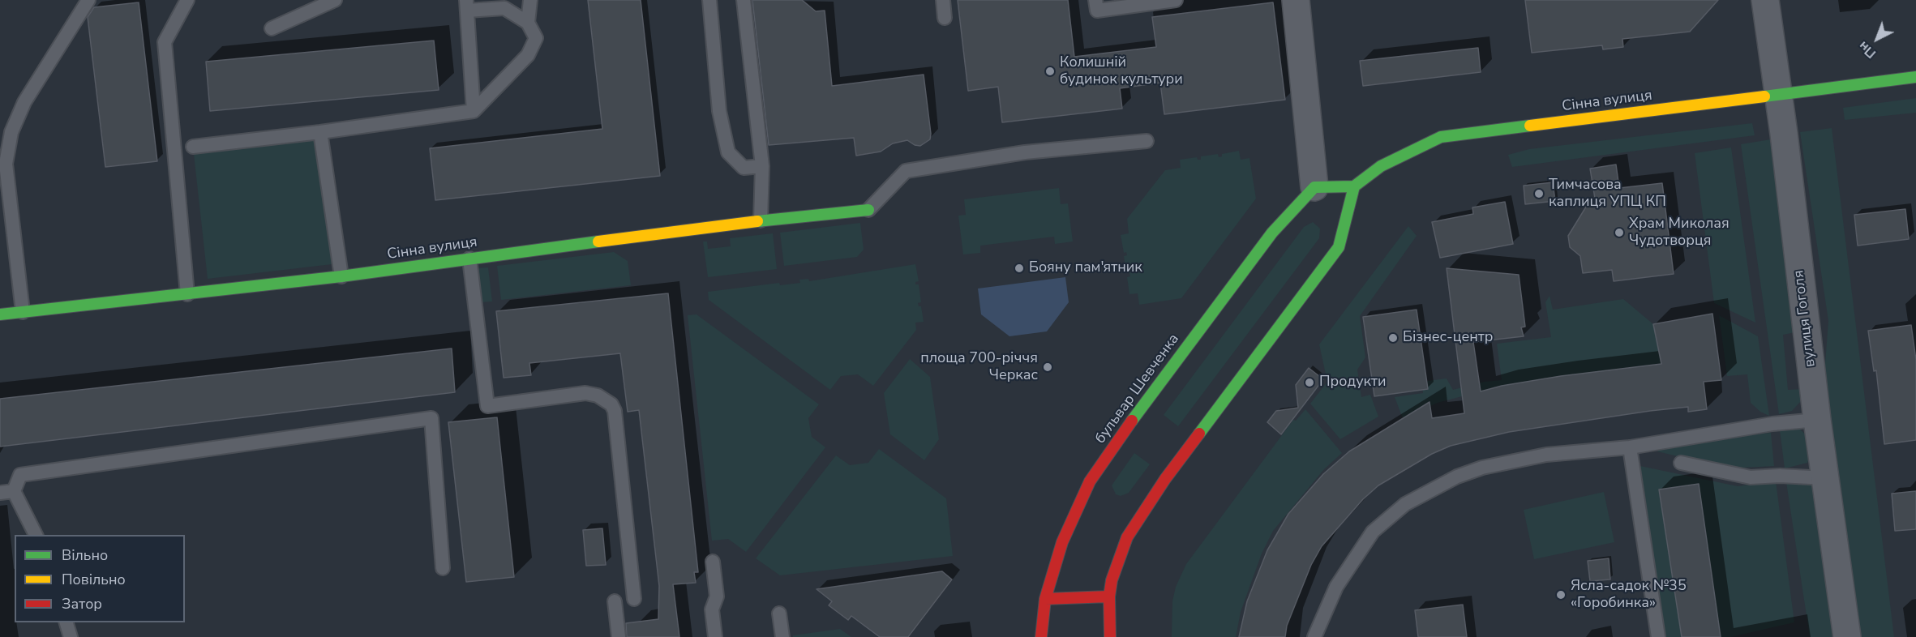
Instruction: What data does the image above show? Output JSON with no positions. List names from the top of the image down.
{
  "streets": {
    "main road": ["Сінна вулиця", "бульвар Шевченка"],
    "street": ["вулиця Гоголя"]
  },
  "crossings": [
    ["Сінна вулиця", "вулиця Гоголя"]
  ],
  "places": [
    "Колишній будинок культури",
    "Тимчасова каплиця УПЦ КП",
    "Храм Миколая Чудотворця",
    "Бояну пам'ятник",
    "Бізнес-центр",
    "площа 700-річчя Черкас",
    "Продукти",
    "Ясла-садок №35 «Горобинка»"
  ],
  "legend": ["Вільно", "Повільно", "Затор"],
  "north": "bottom left"
}
